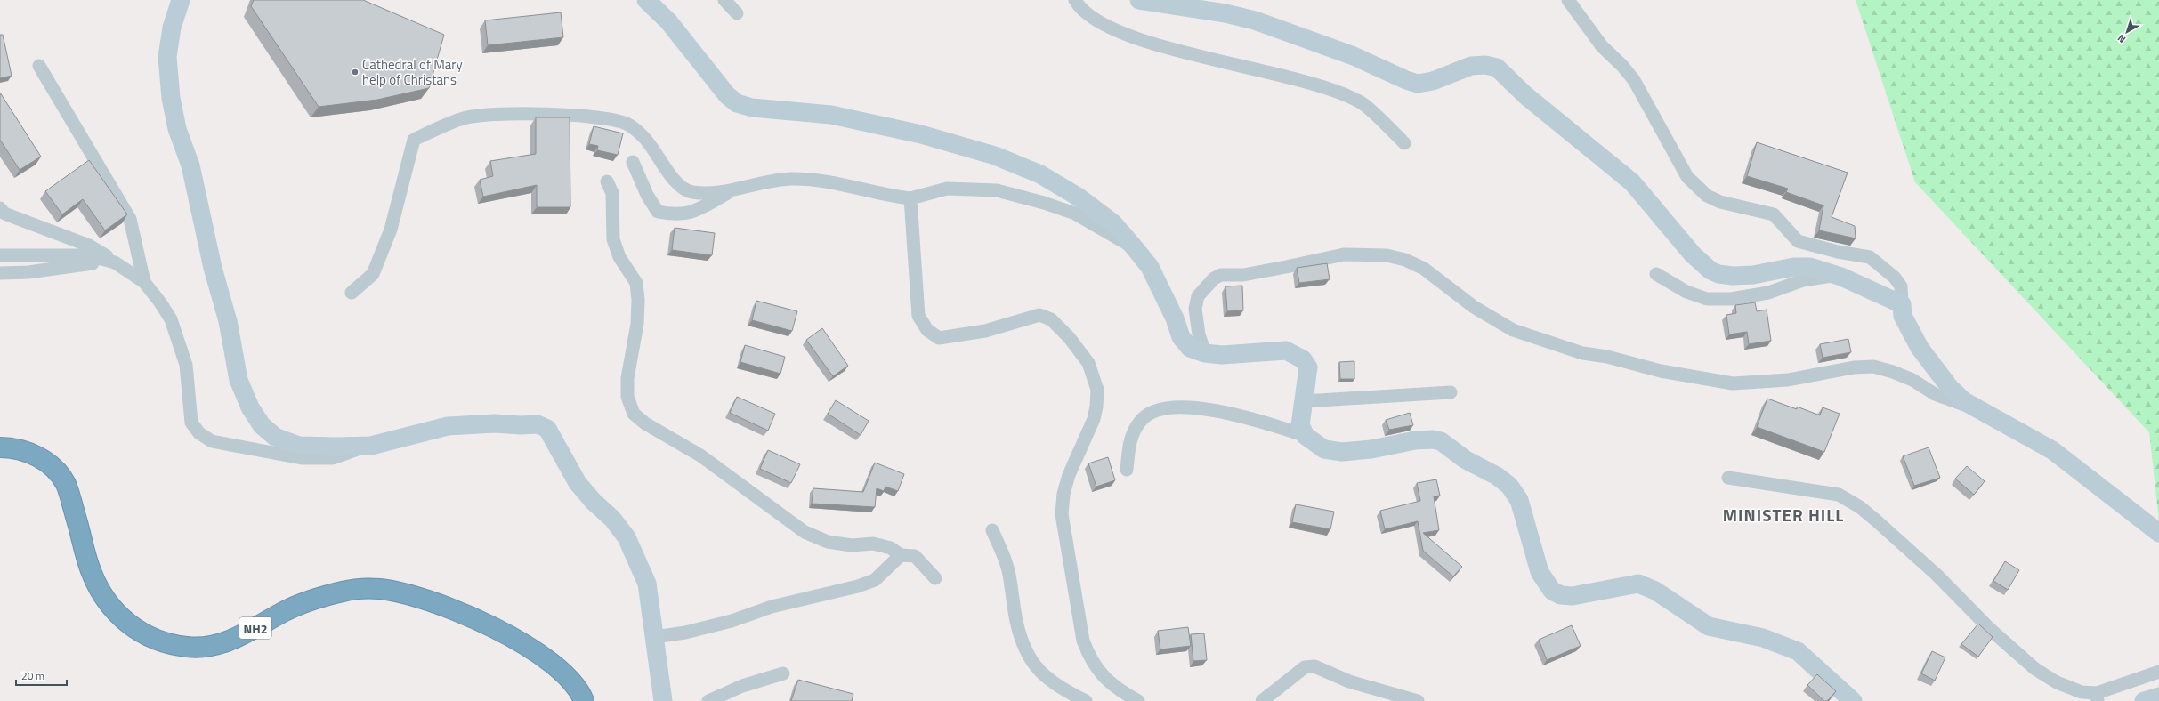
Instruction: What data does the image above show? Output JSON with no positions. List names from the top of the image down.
{
  "streets": {
    "highway": ["NH2"]
  },
  "districts": ["MINISTER HILL"],
  "places": ["Cathedral of Mary help of Christans"],
  "scale_bar": "20 m",
  "north": "bottom left"
}
